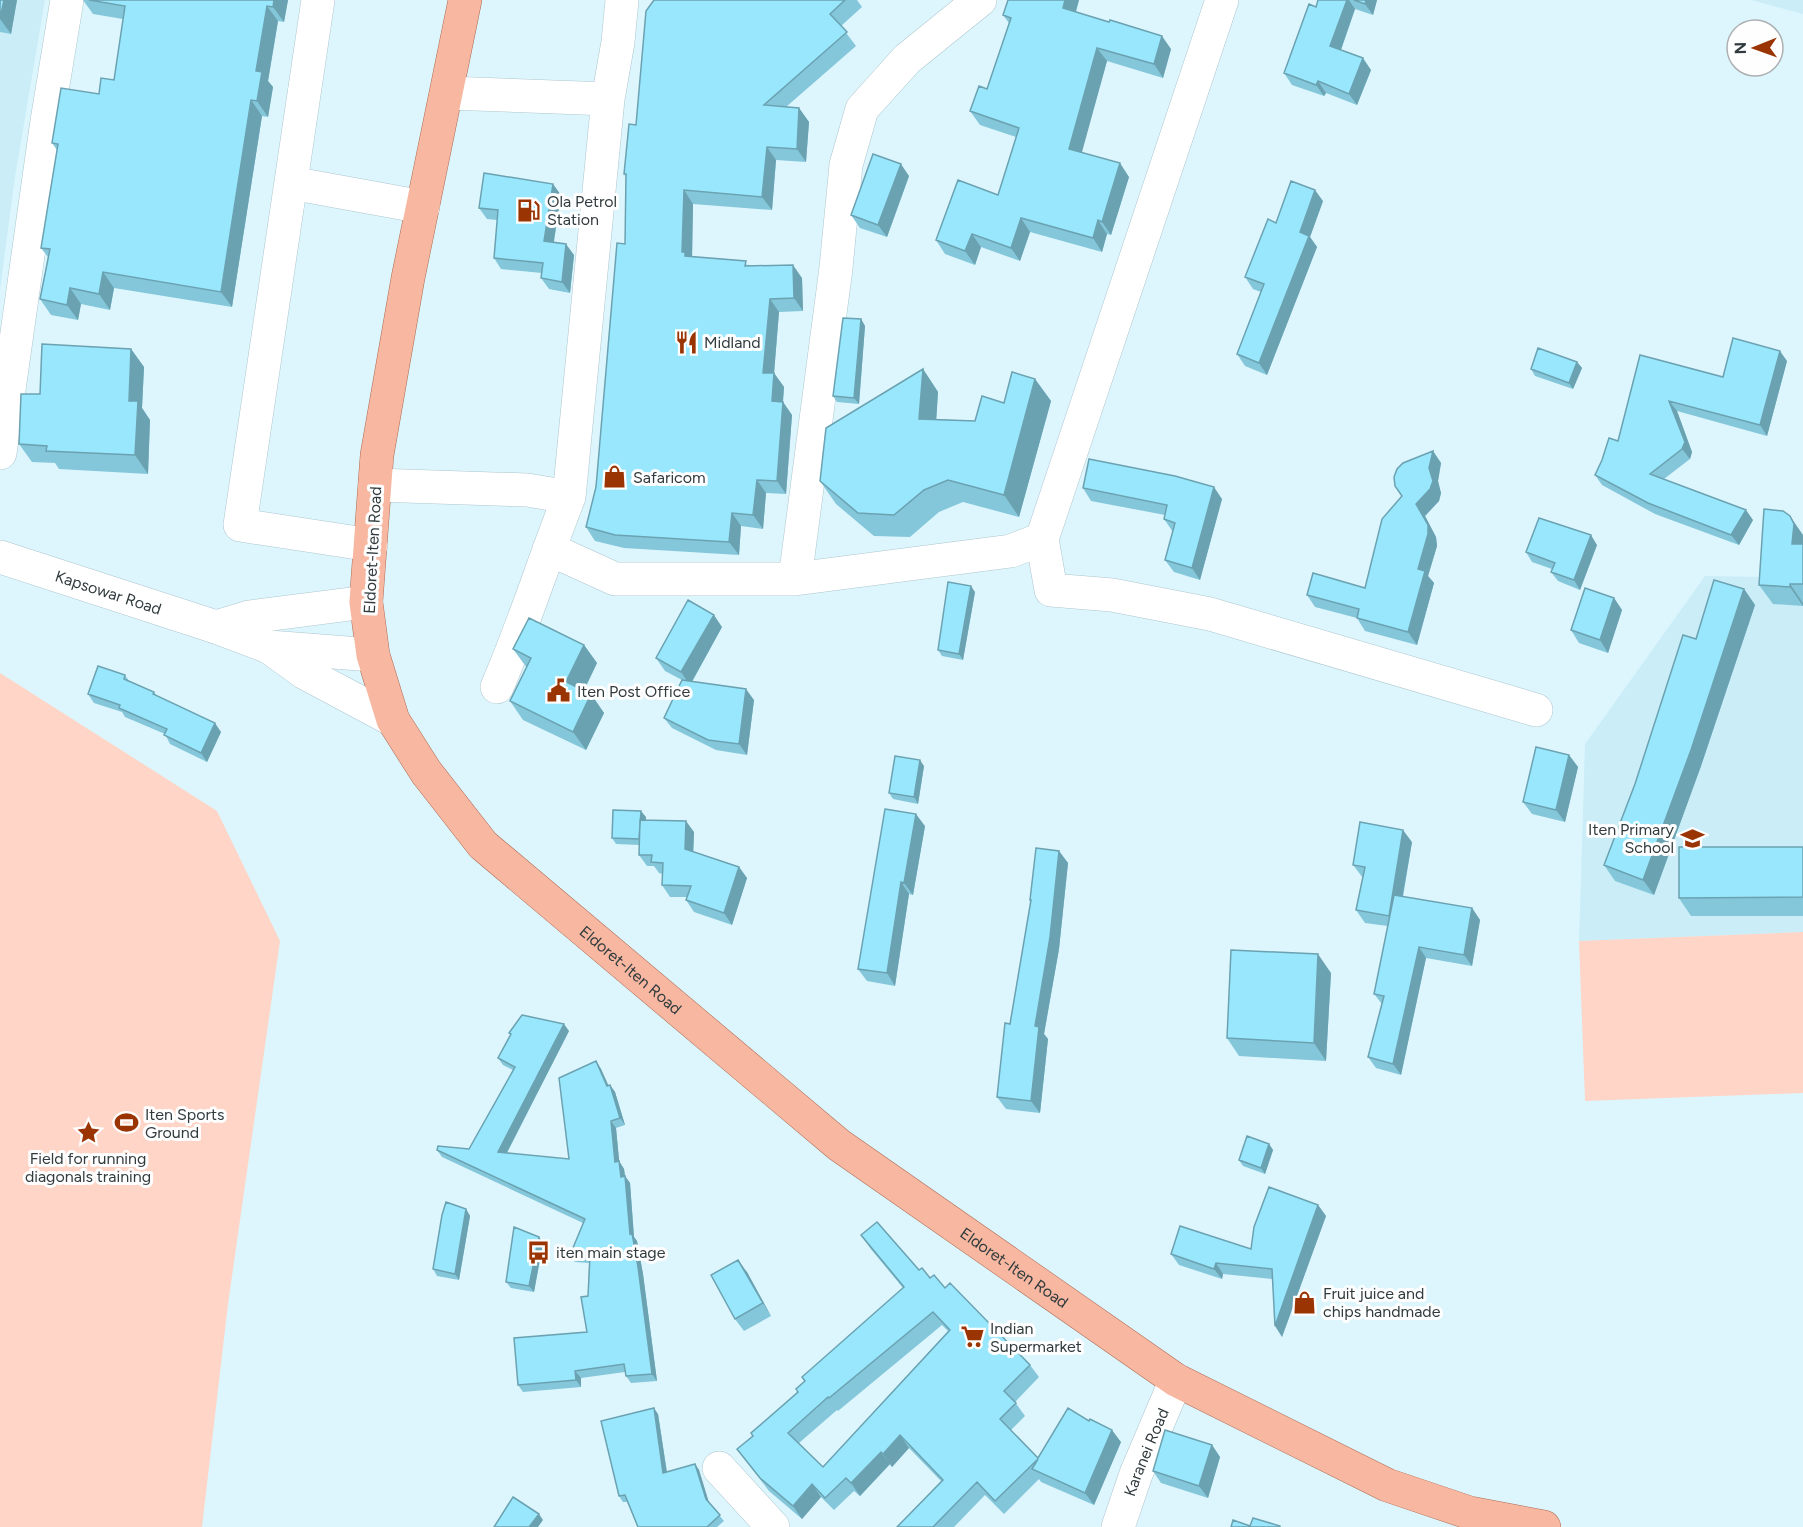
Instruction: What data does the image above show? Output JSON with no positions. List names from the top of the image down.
{
  "streets": {
    "main road": ["Eldoret-Iten Road"],
    "street": ["Kapsowar Road", "Karanei Road"]
  },
  "crossings": [
    ["Eldoret-Iten Road", "Kapsowar Road"],
    ["Eldoret-Iten Road", "Karanei Road"]
  ],
  "places": {
    "fuel station": ["Ola Petrol Station"],
    "restaurant": ["Midland"],
    "shop": ["Safaricom", "Fruit juice and chips handmade"],
    "public building": ["Iten Post Office"],
    "school or university": ["Iten Primary School"],
    "sports": ["Iten Sports Ground"],
    "place": ["Field for running diagonals training"],
    "bus stop": ["iten main stage"],
    "supermarket": ["Indian Supermarket"]
  },
  "north": "left"
}
